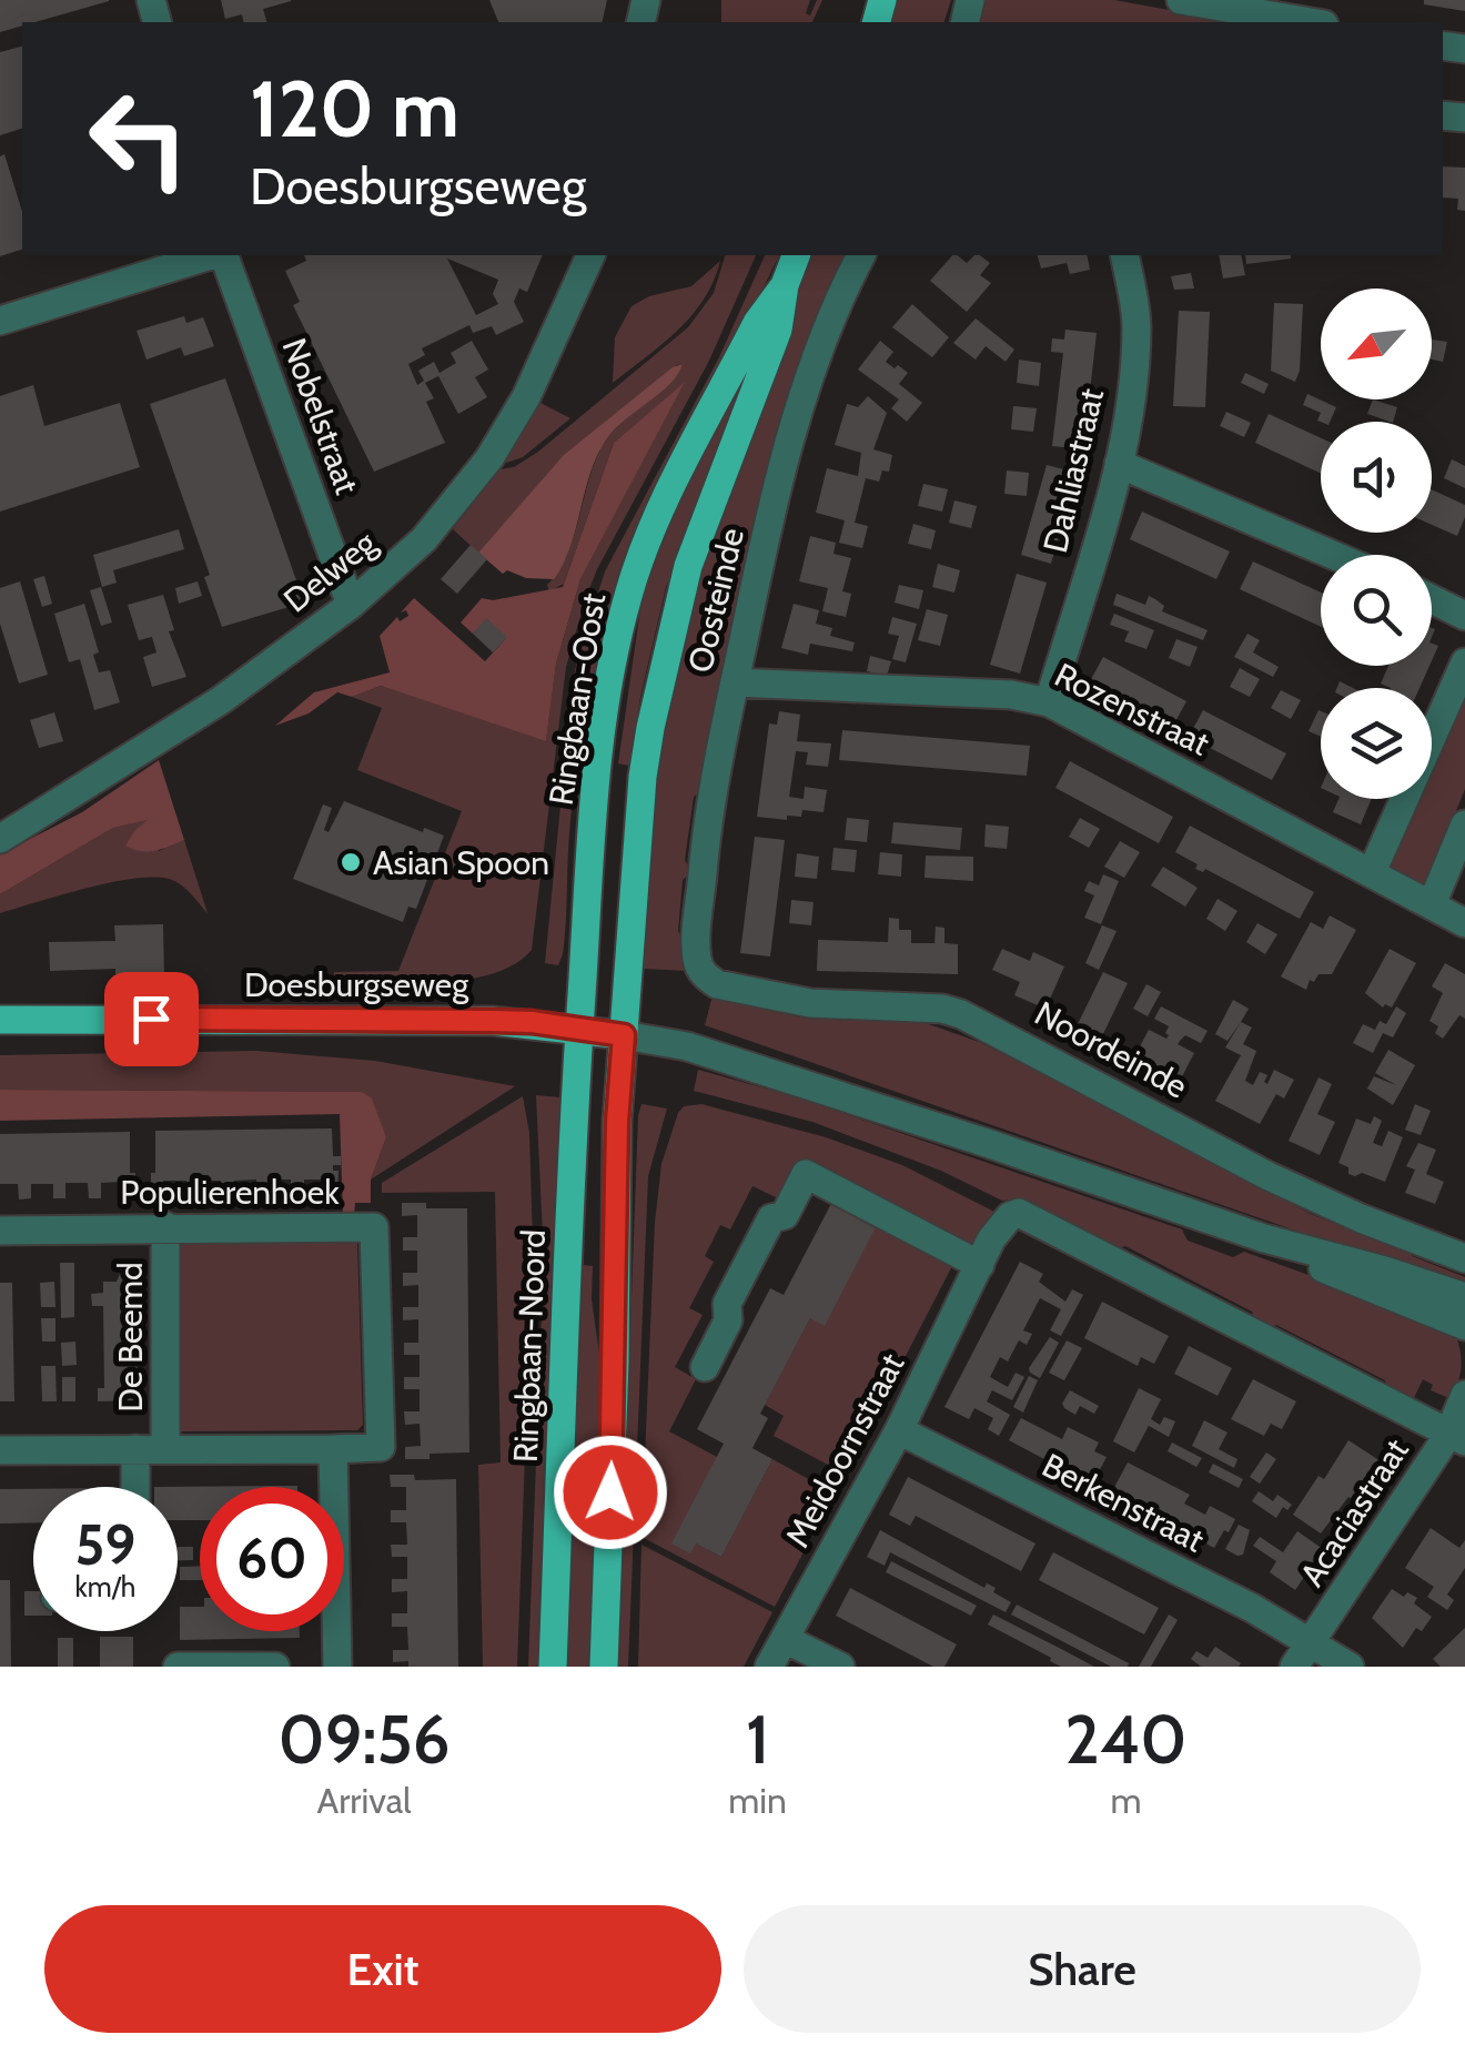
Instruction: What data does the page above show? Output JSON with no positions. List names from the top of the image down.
{
  "streets": {
    "main road": ["Ringbaan-Oost", "Doesburgseweg", "Ringbaan-Noord"],
    "street": [
      "Nobelstraat",
      "Dahliastraat",
      "Delweg",
      "Oosteinde",
      "Rozenstraat",
      "Noordeinde",
      "Populierenhoek",
      "De Beemd",
      "Meidoornstraat",
      "Berkenstraat",
      "Acaciastraat"
    ]
  },
  "crossings": [
    ["Nobelstraat", "Delweg"],
    ["Dahliastraat", "Rozenstraat"],
    ["Oosteinde", "Rozenstraat"],
    ["Oosteinde", "Noordeinde"],
    ["Ringbaan-Oost", "Doesburgseweg"],
    ["Ringbaan-Oost", "Ringbaan-Noord"],
    ["Doesburgseweg", "Ringbaan-Noord"],
    ["Populierenhoek", "De Beemd"],
    ["Meidoornstraat", "Berkenstraat"],
    ["Meidoornstraat", "Acaciastraat"],
    ["Berkenstraat", "Acaciastraat"]
  ],
  "places": ["Asian Spoon"],
  "north": "bottom left",
  "page": {
    "turn": ["120 m", "Doesburgseweg"],
    "speed": "59 km/h",
    "limit": "60",
    "eta": [
      "09:56",
      "Arrival",
      "1",
      "min",
      "240",
      "m"
    ],
    "buttons": ["Exit", "Share"]
  }
}
